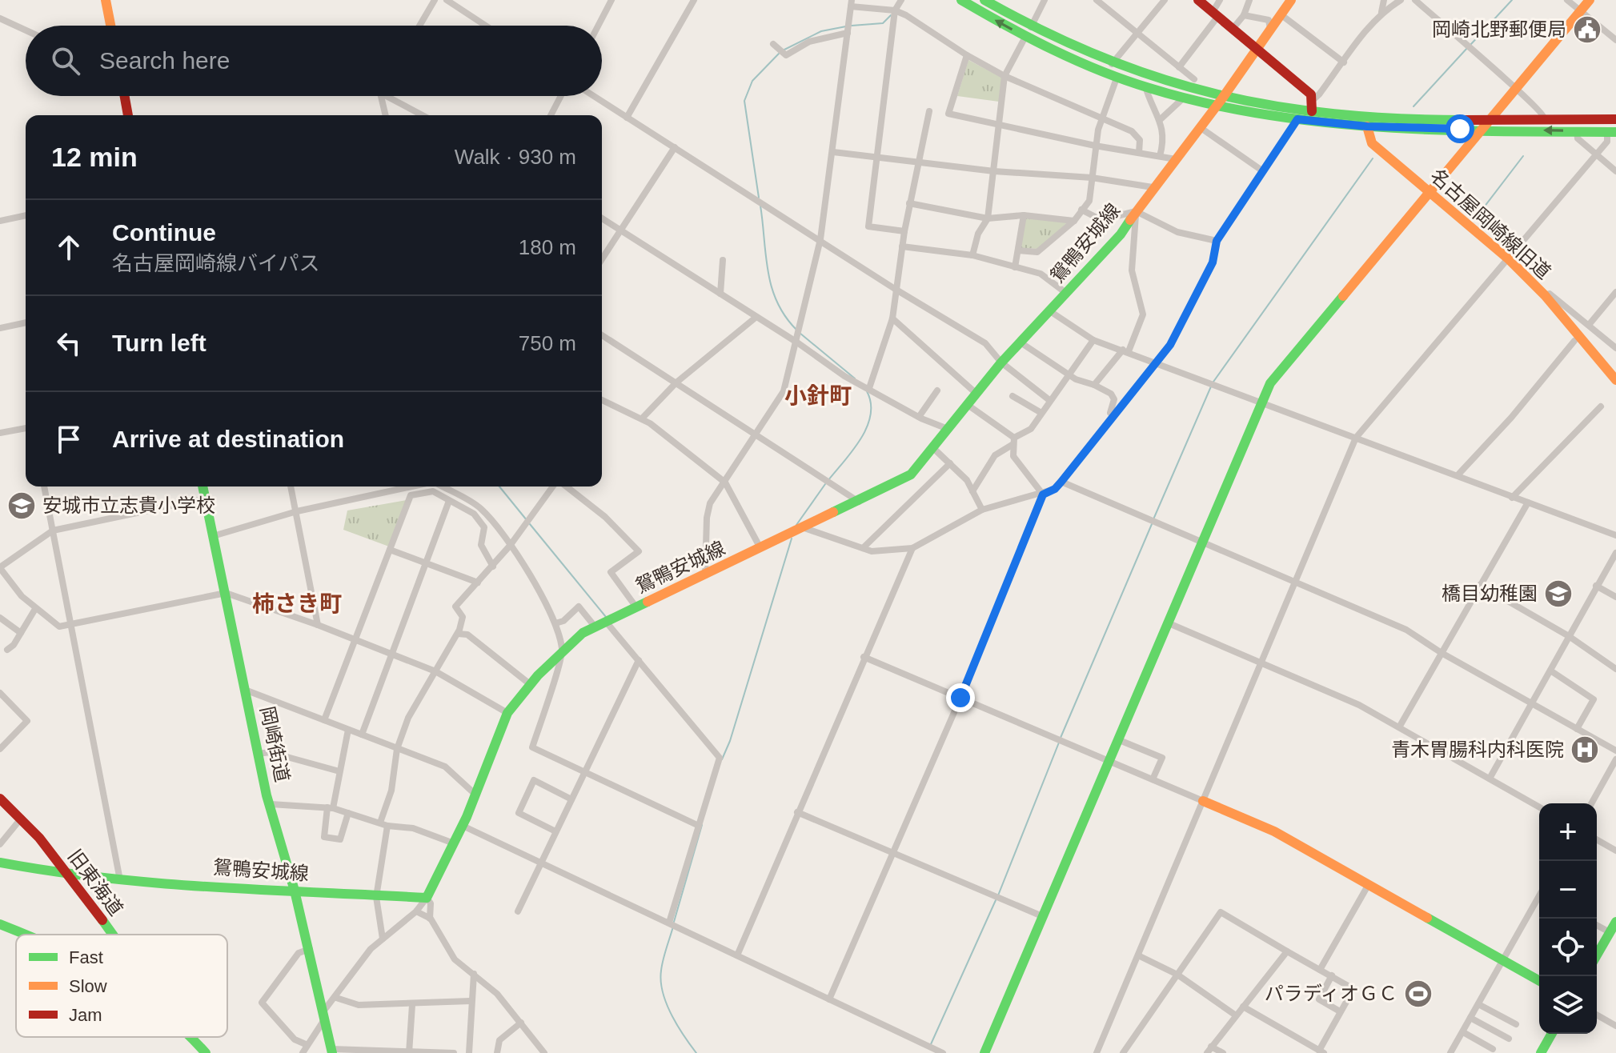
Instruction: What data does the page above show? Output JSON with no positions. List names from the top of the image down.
{
  "streets": {
    "main road": [
      "名古屋岡崎線旧道",
      "鴛鴨安城線",
      "岡崎街道",
      "旧東海道"
    ]
  },
  "crossings": [
    ["鴛鴨安城線", "岡崎街道"],
    ["鴛鴨安城線", "旧東海道"]
  ],
  "districts": ["小針町", "柿さき町"],
  "places": {
    "public building": ["岡崎北野郵便局"],
    "school or university": ["安城市立志貴小学校", "橋目幼稚園"],
    "hospital": ["青木胃腸科内科医院"],
    "sports": ["パラディオＧＣ"]
  },
  "legend": ["Fast", "Slow", "Jam"],
  "page": {
    "search": "Search here",
    "heading": ["12 min", "Walk · 930 m"],
    "list": [
      ["Continue", "名古屋岡崎線バイパス", "180 m"],
      ["Turn left", "750 m"],
      "Arrive at destination"
    ],
    "map_buttons": ["+", "−"]
  }
}
